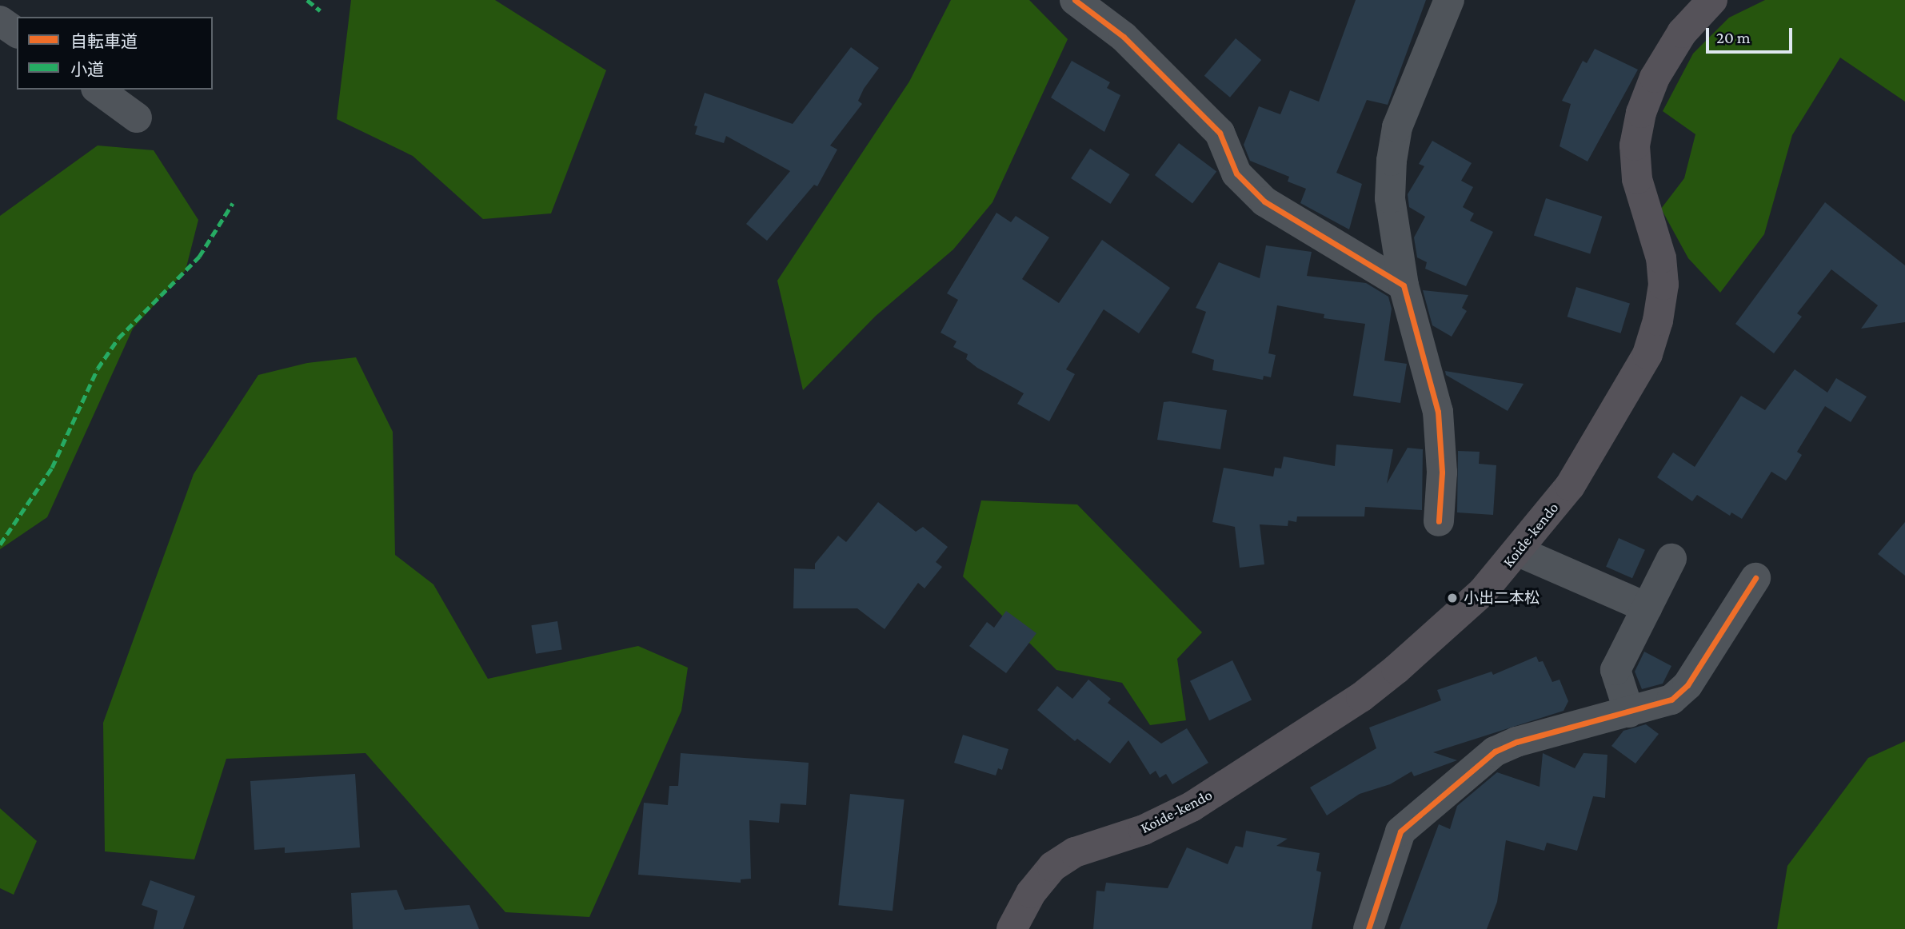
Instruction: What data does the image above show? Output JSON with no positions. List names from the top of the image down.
{
  "streets": {
    "main road": ["Koide-kendo"]
  },
  "places": ["小出二本松"],
  "legend": ["自転車道", "小道"],
  "scale_bar": "20 m"
}
